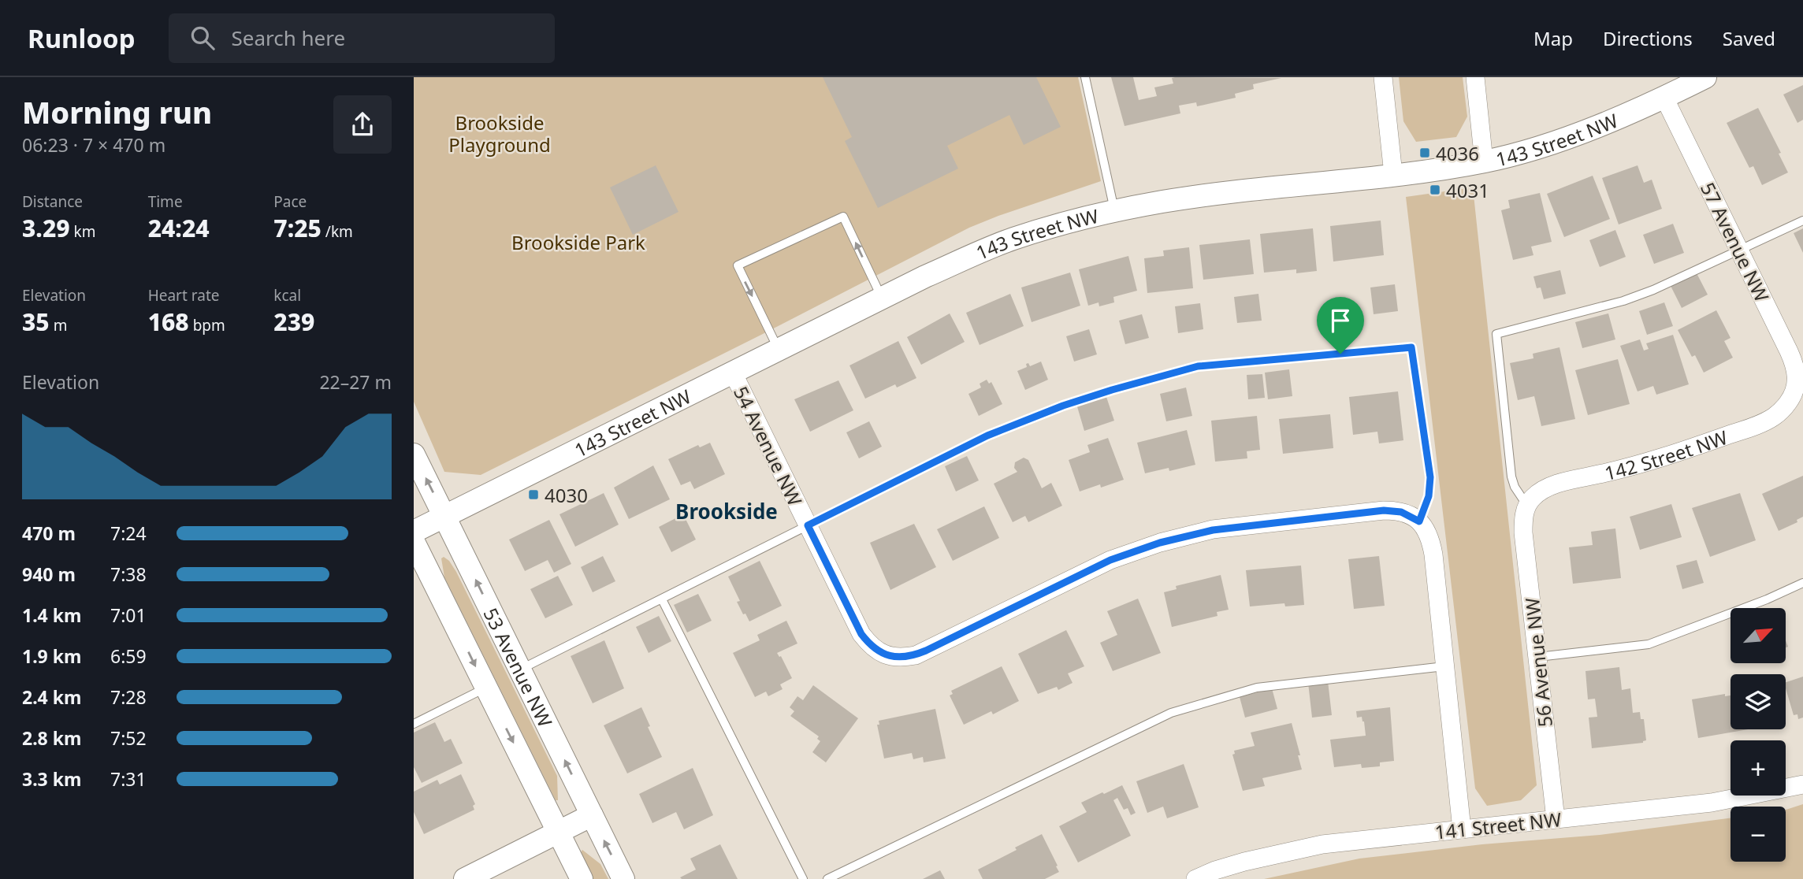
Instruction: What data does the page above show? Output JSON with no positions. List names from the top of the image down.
{
  "streets": {
    "street": [
      "143 Street NW",
      "57 Avenue NW",
      "54 Avenue NW",
      "142 Street NW",
      "56 Avenue NW",
      "53 Avenue NW",
      "141 Street NW"
    ]
  },
  "crossings": [
    ["143 Street NW", "57 Avenue NW"],
    ["143 Street NW", "54 Avenue NW"],
    ["143 Street NW", "53 Avenue NW"],
    ["57 Avenue NW", "142 Street NW"],
    ["142 Street NW", "56 Avenue NW"],
    ["56 Avenue NW", "141 Street NW"]
  ],
  "districts": ["Brookside"],
  "parks": ["Brookside Playground", "Brookside Park"],
  "places": {
    "transit": ["4036", "4031", "4030"]
  },
  "north": "top right",
  "page": {
    "header": "Runloop",
    "search": "Search here",
    "nav": ["Map", "Directions", "Saved"],
    "heading": ["Morning run", "06:23 · 7 × 470 m"],
    "stats": [
      ["Distance", "3.29 km"],
      ["Time", "24:24"],
      ["Pace", "7:25 /km"],
      ["Elevation", "35 m"],
      ["Heart rate", "168 bpm"],
      ["kcal", "239"]
    ],
    "chart": ["Elevation", "22–27 m"],
    "list": [
      {
        "name": "470 m",
        "note": "7:24"
      },
      {
        "name": "940 m",
        "note": "7:38"
      },
      {
        "name": "1.4 km",
        "note": "7:01"
      },
      {
        "name": "1.9 km",
        "note": "6:59"
      },
      {
        "name": "2.4 km",
        "note": "7:28"
      },
      {
        "name": "2.8 km",
        "note": "7:52"
      },
      {
        "name": "3.3 km",
        "note": "7:31"
      }
    ],
    "map_buttons": ["+", "−"]
  }
}
